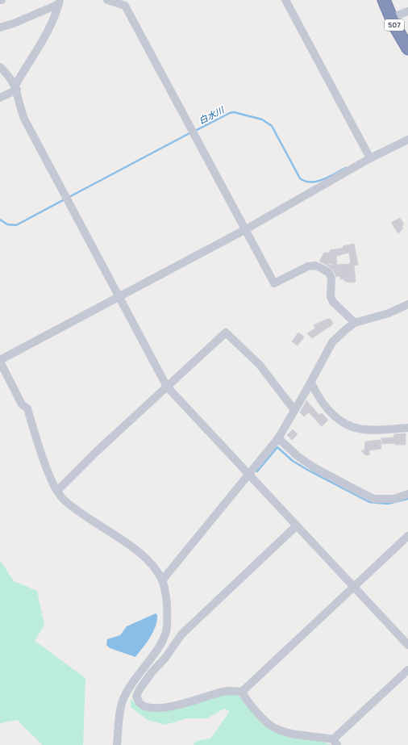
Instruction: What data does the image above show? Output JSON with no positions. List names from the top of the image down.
{
  "streets": {
    "highway": ["507"]
  },
  "water": ["白水川"]
}
